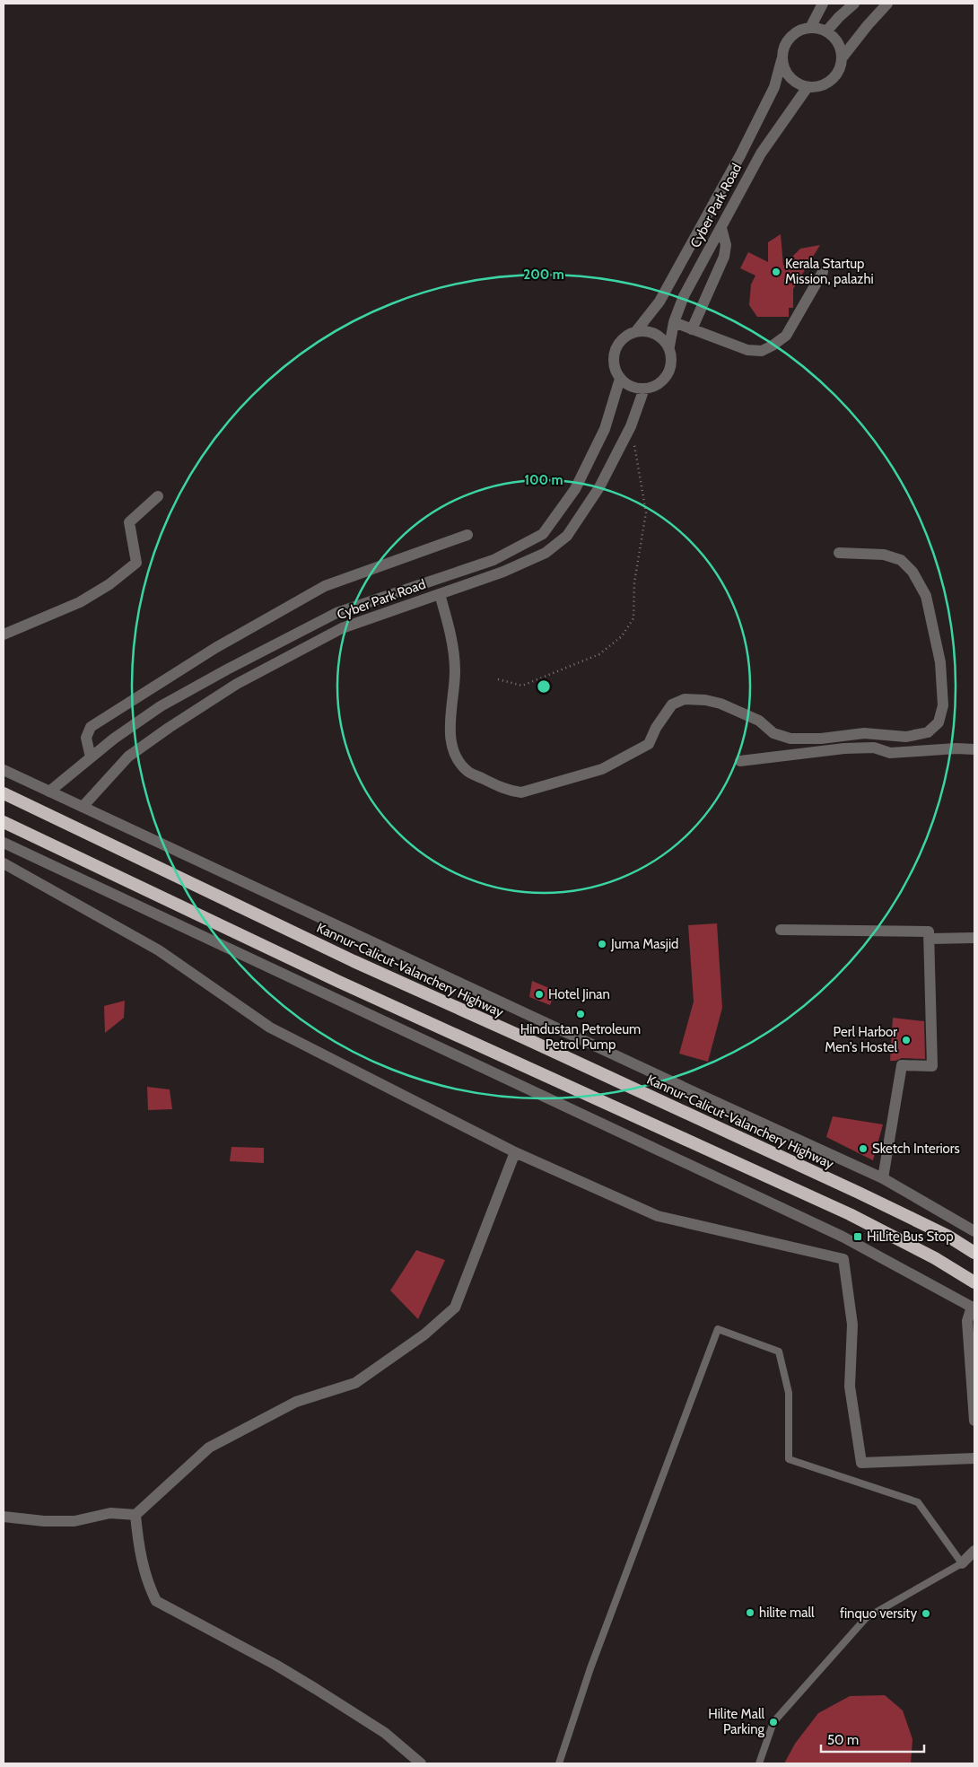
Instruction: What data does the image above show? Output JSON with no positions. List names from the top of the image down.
{
  "streets": {
    "highway": ["Kannur-Calicut-Valanchery Highway"],
    "street": ["Cyber Park Road"]
  },
  "places": {
    "other": [
      "Kerala Startup Mission, palazhi",
      "Juma Masjid",
      "Hotel Jinan",
      "Hindustan Petroleum Petrol Pump",
      "Perl Harbor Men's Hostel",
      "Sketch Interiors",
      "hilite mall",
      "finquo versity",
      "Hilite Mall Parking"
    ],
    "transit": ["HiLite Bus Stop"]
  },
  "scale_bar": "50 m",
  "rings": ["200 m", "100 m"]
}
